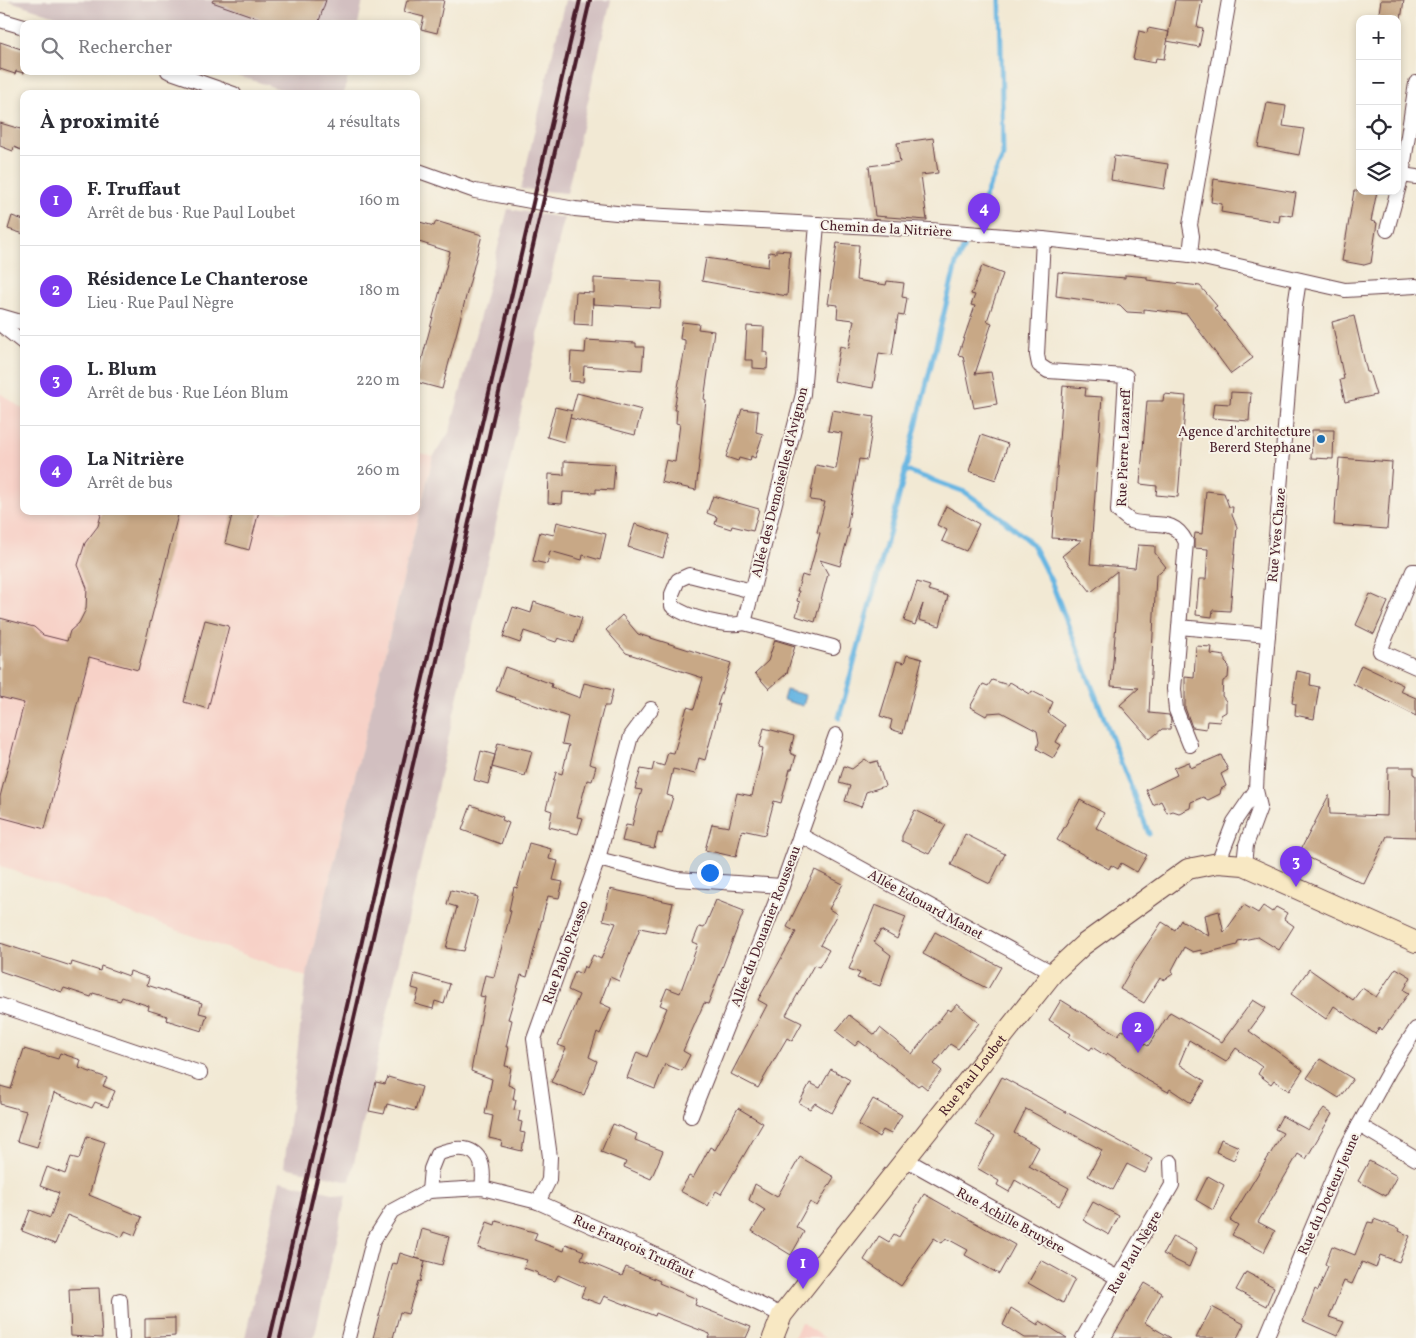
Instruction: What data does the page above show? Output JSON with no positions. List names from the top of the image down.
{
  "streets": {
    "street": [
      "Chemin de la Nitrière",
      "Rue Pierre Lazareff",
      "Allée des Demoiselles d'Avignon",
      "Rue Yves Chaze",
      "Allée Edouard Manet",
      "Allée du Douanier Rousseau",
      "Rue Pablo Picasso",
      "Rue Paul Loubet",
      "Rue du Docteur Jeune",
      "Rue Achille Bruyère",
      "Rue François Truffaut",
      "Rue Paul Nègre"
    ]
  },
  "crossings": [
    ["Chemin de la Nitrière", "Rue Pierre Lazareff"],
    ["Chemin de la Nitrière", "Allée des Demoiselles d'Avignon"],
    ["Chemin de la Nitrière", "Rue Yves Chaze"],
    ["Rue Yves Chaze", "Rue Paul Loubet"],
    ["Allée Edouard Manet", "Allée du Douanier Rousseau"],
    ["Allée Edouard Manet", "Rue Paul Loubet"],
    ["Rue Pablo Picasso", "Rue François Truffaut"],
    ["Rue Paul Loubet", "Rue Achille Bruyère"],
    ["Rue Paul Loubet", "Rue François Truffaut"],
    ["Rue Achille Bruyère", "Rue Paul Nègre"]
  ],
  "places": ["Agence d'architecture Bererd Stephane"],
  "page": {
    "map_buttons": ["+", "−"],
    "search": "Rechercher",
    "heading": ["À proximité", "4 résultats"],
    "list": [
      {
        "mark": "1",
        "name": "F. Truffaut",
        "note": "Arrêt de bus · Rue Paul Loubet",
        "value": "160 m"
      },
      {
        "mark": "2",
        "name": "Résidence Le Chanterose",
        "note": "Lieu · Rue Paul Nègre",
        "value": "180 m"
      },
      {
        "mark": "3",
        "name": "L. Blum",
        "note": "Arrêt de bus · Rue Léon Blum",
        "value": "220 m"
      },
      {
        "mark": "4",
        "name": "La Nitrière",
        "note": "Arrêt de bus",
        "value": "260 m"
      }
    ],
    "pins": [
      "4",
      "3",
      "2",
      "1"
    ]
  }
}
